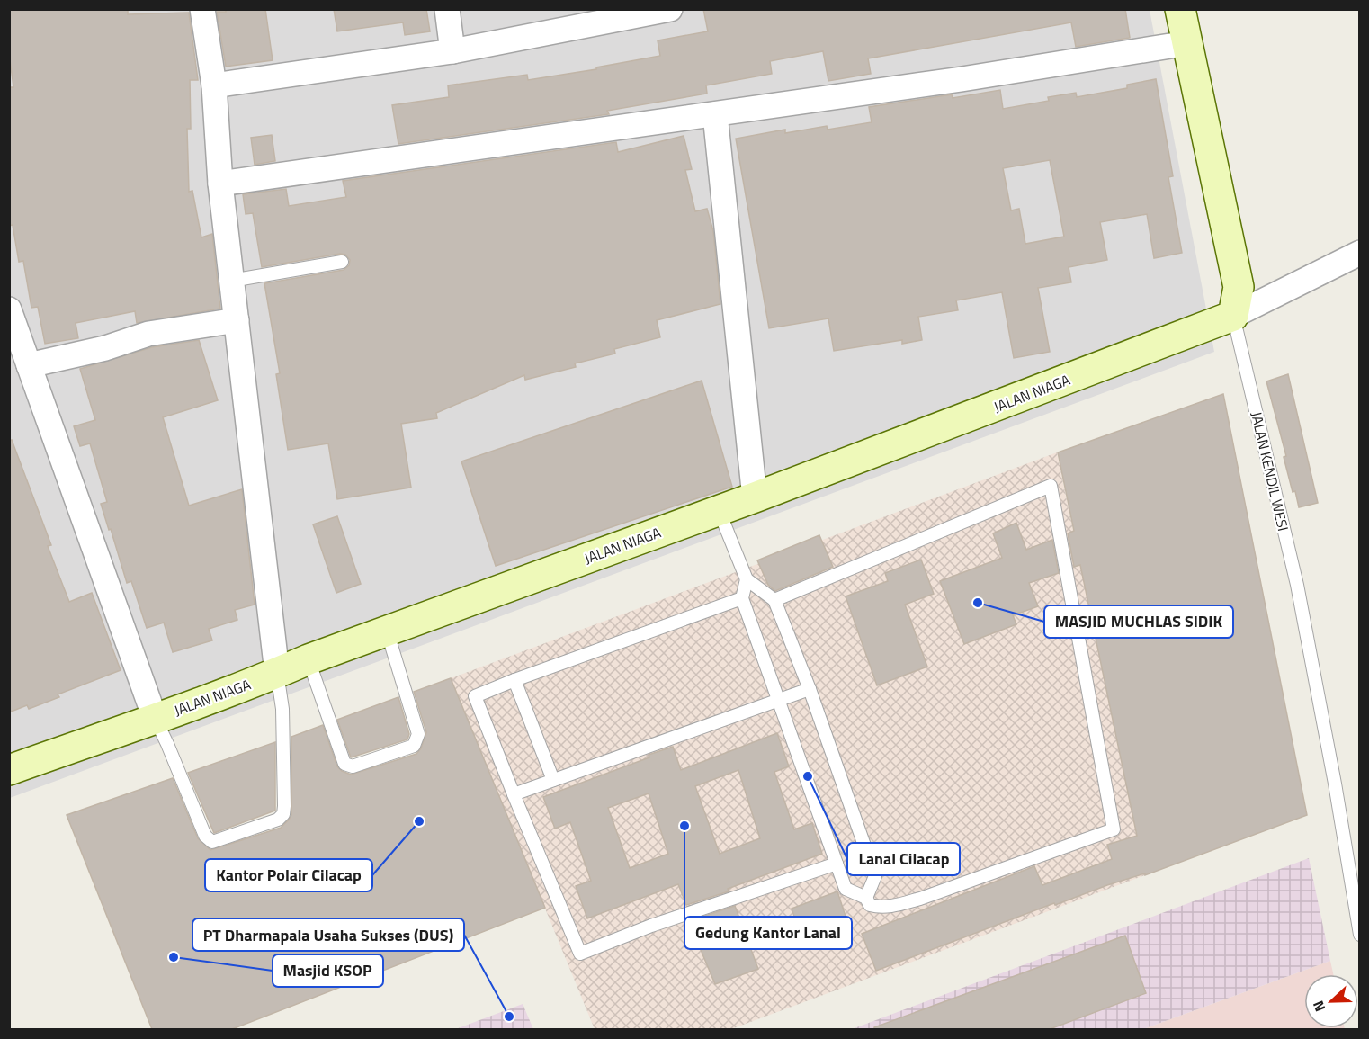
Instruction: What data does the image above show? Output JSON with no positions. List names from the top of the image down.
{
  "streets": {
    "main road": ["JALAN NIAGA", "JALAN KENDIL WESI"]
  },
  "crossings": [
    ["JALAN NIAGA", "JALAN KENDIL WESI"]
  ],
  "places": [
    "MASJID MUCHLAS SIDIK",
    "Lanal Cilacap",
    "Kantor Polair Cilacap",
    "Gedung Kantor Lanal",
    "Masjid KSOP",
    "PT Dharmapala Usaha Sukses (DUS)"
  ],
  "north": "left"
}
